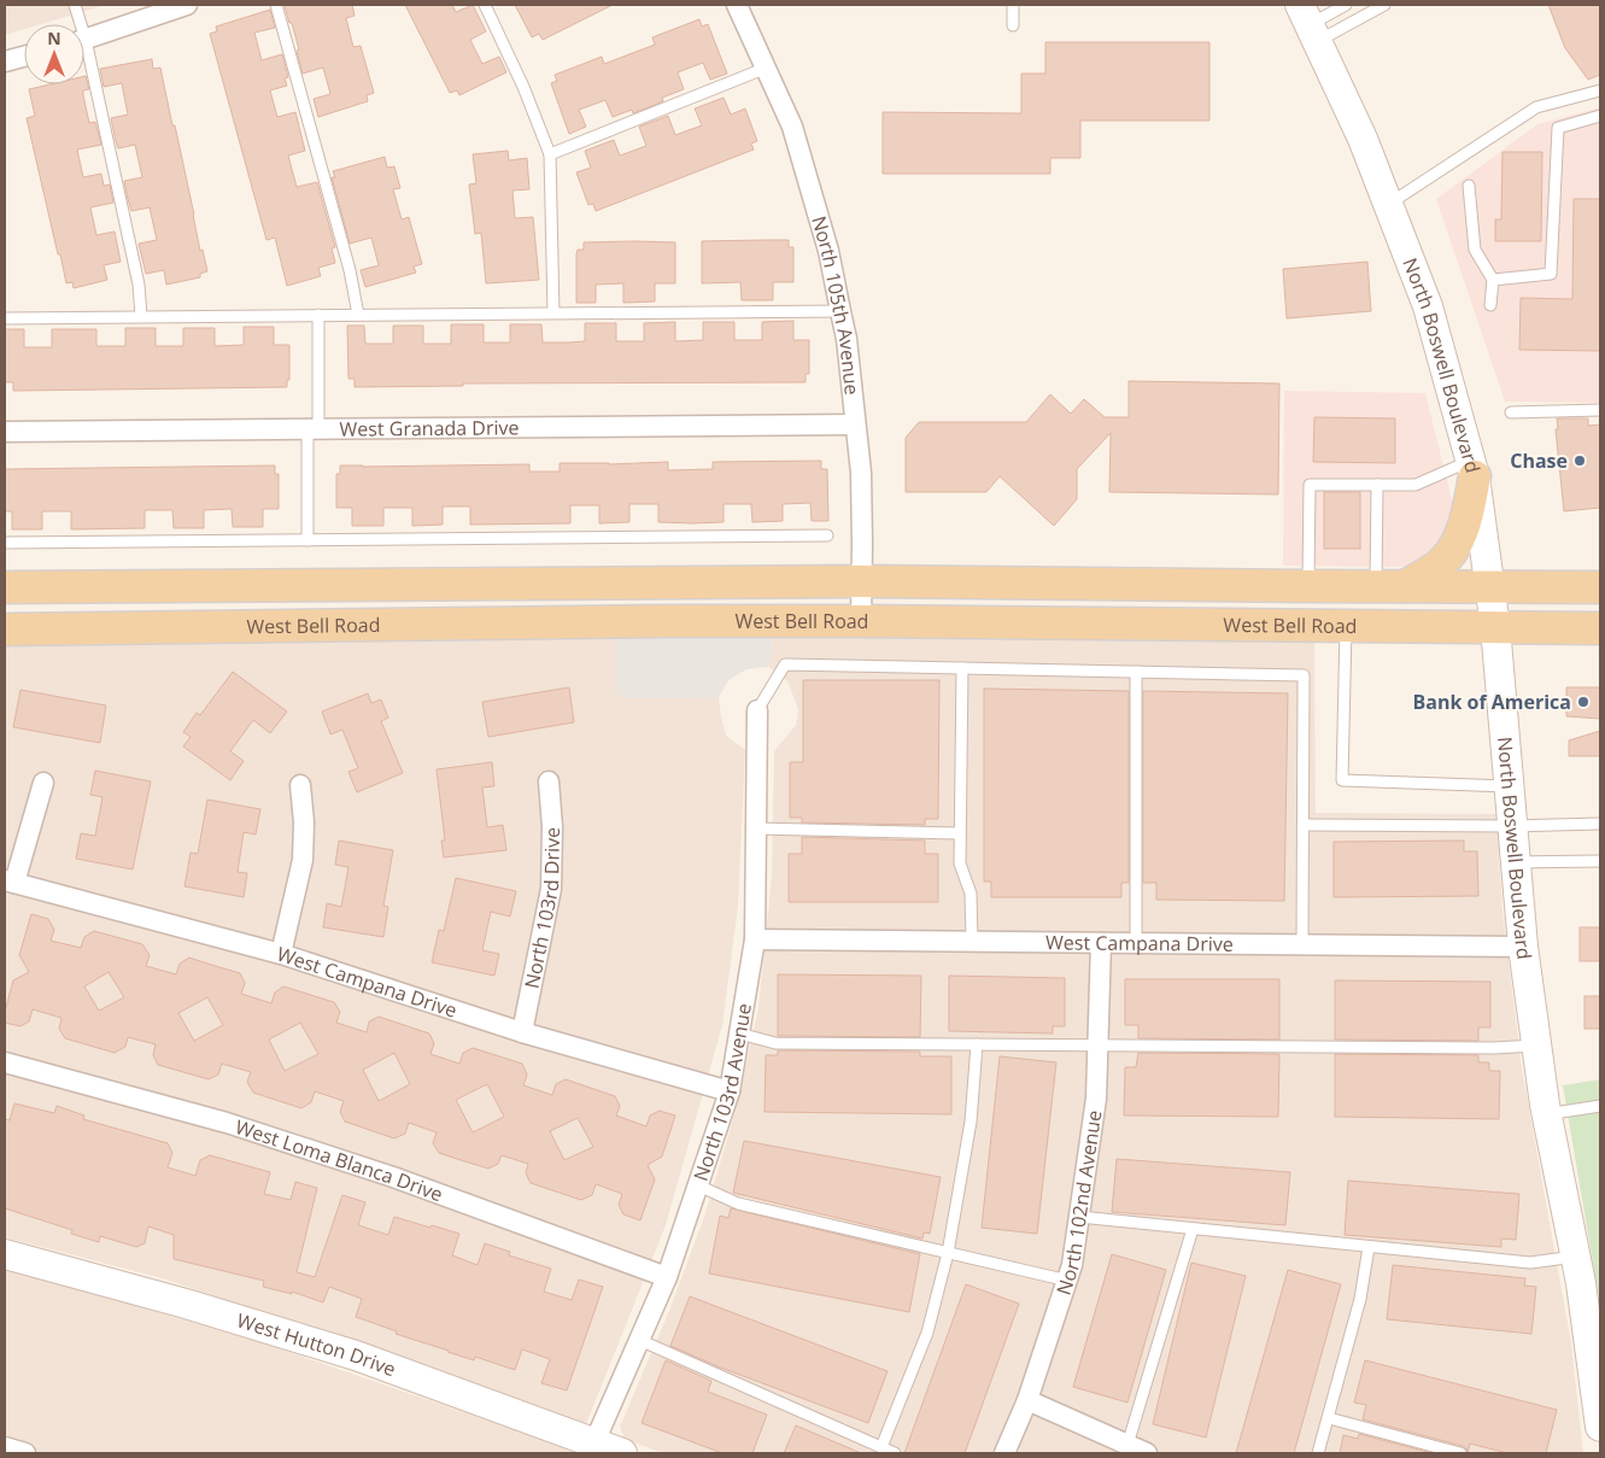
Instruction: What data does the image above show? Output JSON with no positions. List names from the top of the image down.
{
  "streets": {
    "main road": ["West Bell Road"],
    "street": [
      "North 105th Avenue",
      "North Boswell Boulevard",
      "West Granada Drive",
      "North 103rd Drive",
      "West Campana Drive",
      "North 103rd Avenue",
      "West Loma Blanca Drive",
      "North 102nd Avenue",
      "West Hutton Drive"
    ]
  },
  "crossings": [
    ["North 105th Avenue", "West Granada Drive"],
    ["North 105th Avenue", "West Bell Road"],
    ["North Boswell Boulevard", "West Bell Road"],
    ["North Boswell Boulevard", "West Campana Drive"],
    ["North 103rd Drive", "West Campana Drive"],
    ["West Campana Drive", "North 103rd Avenue"],
    ["West Campana Drive", "North 102nd Avenue"],
    ["North 103rd Avenue", "West Loma Blanca Drive"],
    ["North 103rd Avenue", "West Hutton Drive"]
  ],
  "places": ["Chase", "Bank of America"],
  "north": "top"
}
